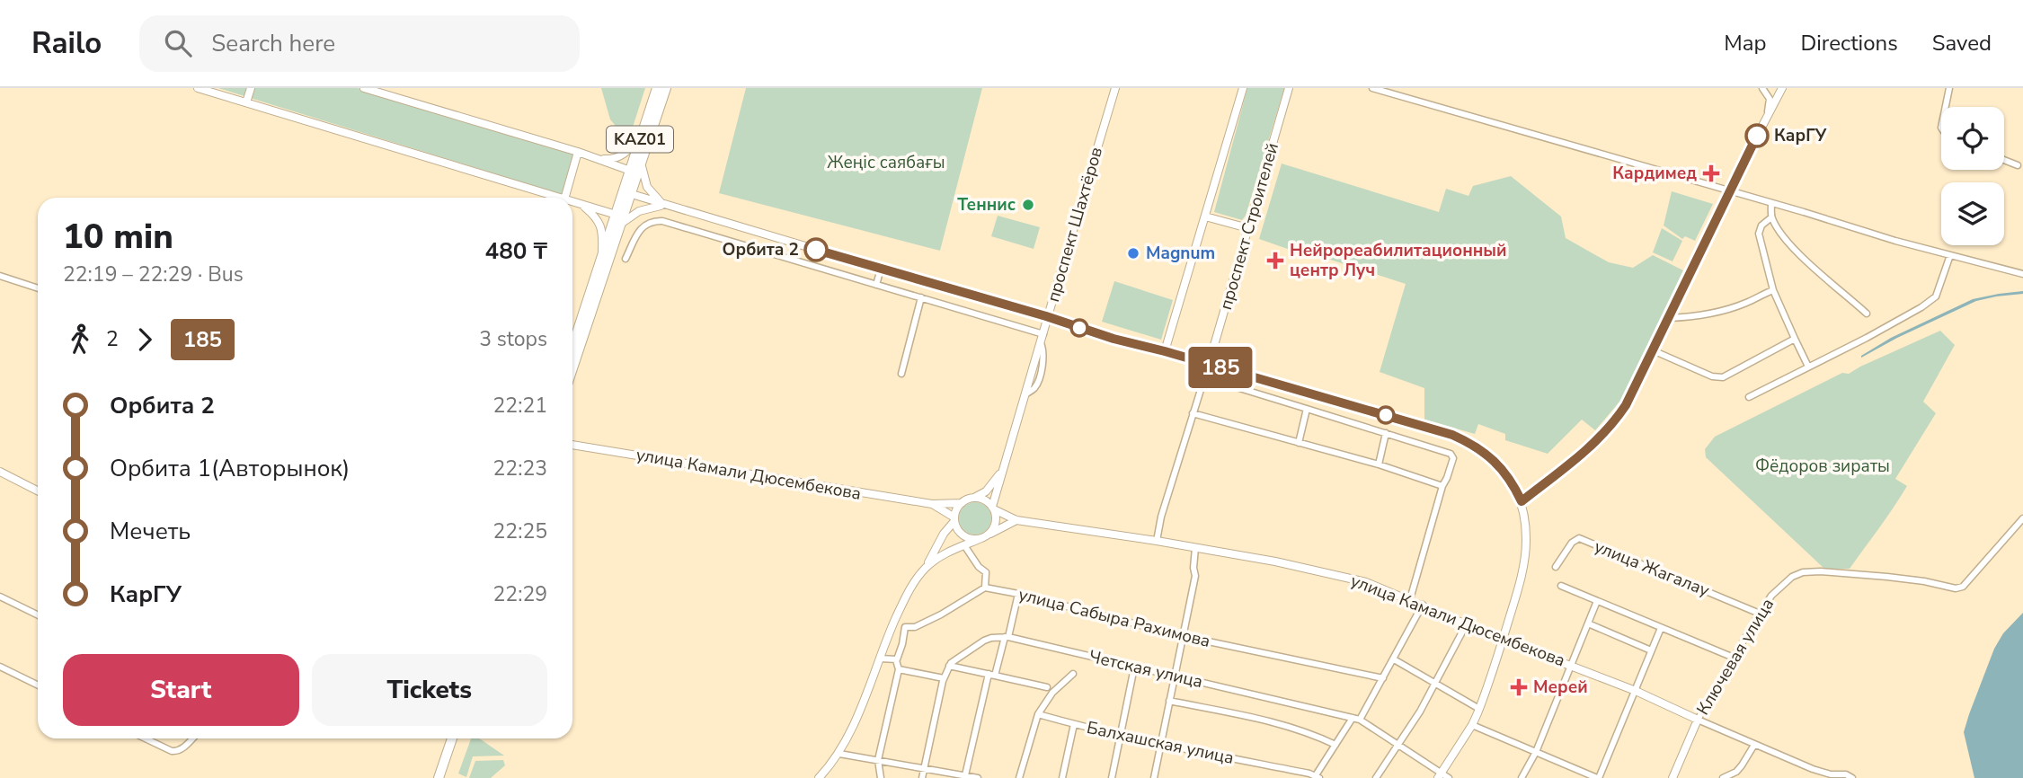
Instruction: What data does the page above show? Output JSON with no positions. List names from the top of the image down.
{
  "streets": {
    "highway": ["KАZ01"],
    "main road": [
      "проспект Шахтёров",
      "проспект Строителей",
      "улица Камали Дюсембекова",
      "Ключевая улица"
    ],
    "street": [
      "улица Жагалау",
      "улица Сабыра Рахимова",
      "Четская улица",
      "Балхашская улица"
    ]
  },
  "crossings": [
    ["проспект Шахтёров", "улица Камали Дюсембекова"],
    ["улица Камали Дюсембекова", "Ключевая улица"],
    ["улица Жагалау", "Ключевая улица"]
  ],
  "parks": ["Жеңіс саябағы", "Фёдоров зираты"],
  "places": {
    "other": [
      "КарГУ",
      "Теннис",
      "Орбита 2",
      "Magnum"
    ],
    "health": ["Кардимед", "Нейрореабилитационный центр Луч", "Мерей"]
  },
  "lines": ["bus line 185"],
  "page": {
    "header": "Railo",
    "search": "Search here",
    "nav": ["Map", "Directions", "Saved"],
    "on_map": "185",
    "heading": ["10 min", "22:19 – 22:29 · Bus", "480 ₸"],
    "legs": ["2", "185", "3 stops"],
    "list": [
      {
        "name": "Орбита 2",
        "value": "22:21"
      },
      {
        "name": "Орбита 1(Авторынок)",
        "value": "22:23"
      },
      {
        "name": "Мечеть",
        "value": "22:25"
      },
      {
        "name": "КарГУ",
        "value": "22:29"
      }
    ],
    "buttons": ["Start", "Tickets"]
  }
}
